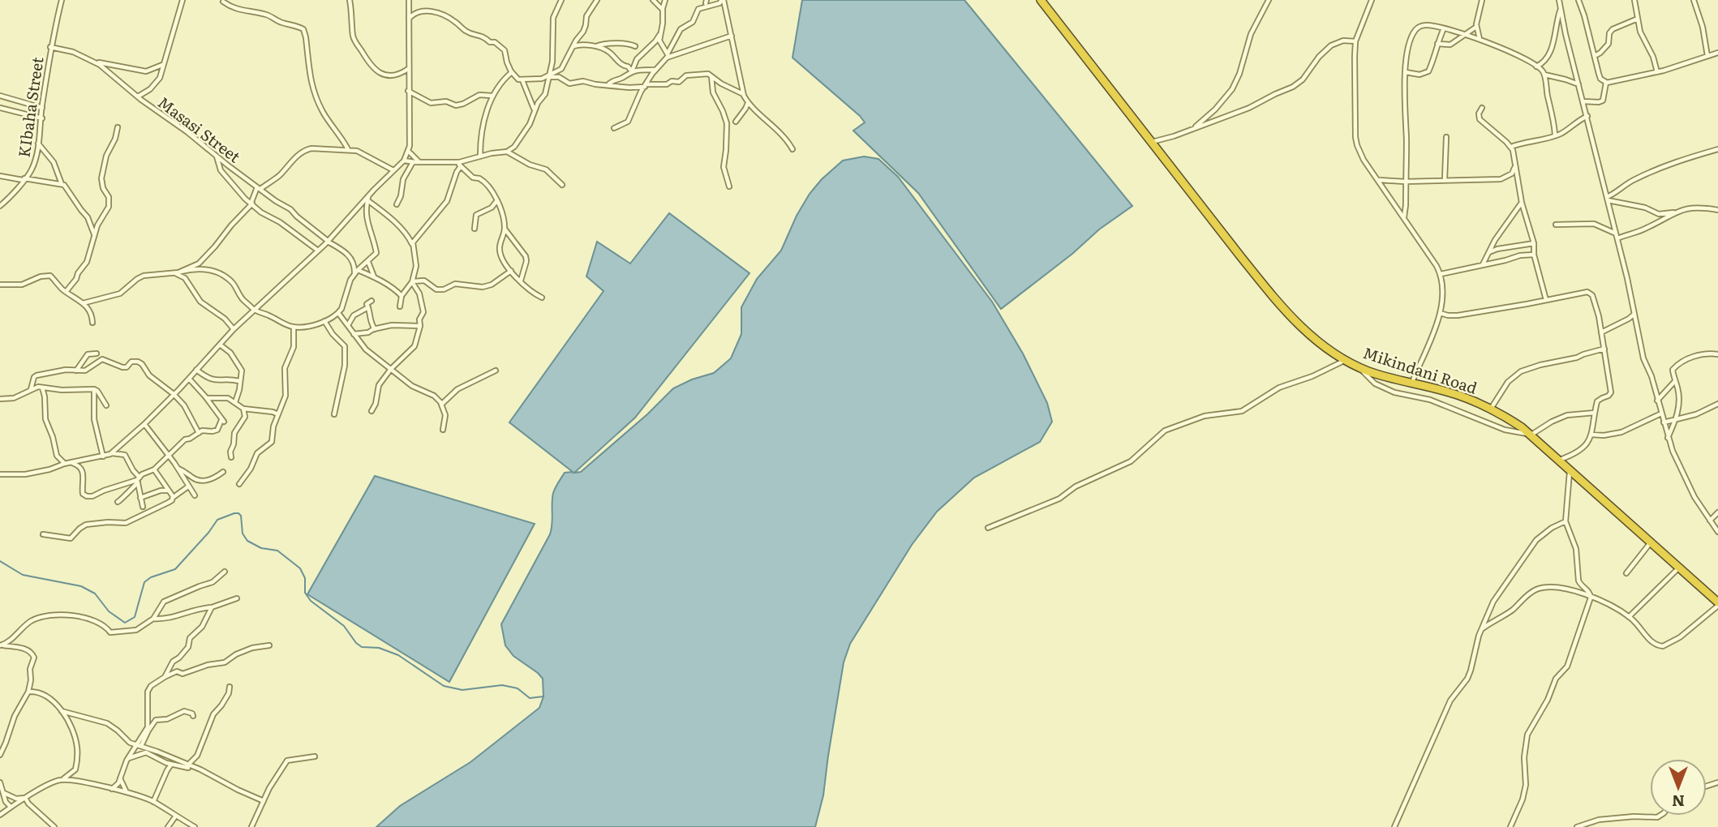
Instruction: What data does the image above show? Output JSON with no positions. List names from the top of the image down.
{
  "streets": {
    "highway": ["Mikindani Road"],
    "street": ["KIbaha Street", "Masasi Street"]
  },
  "crossings": [
    ["KIbaha Street", "Masasi Street"]
  ],
  "north": "bottom"
}
